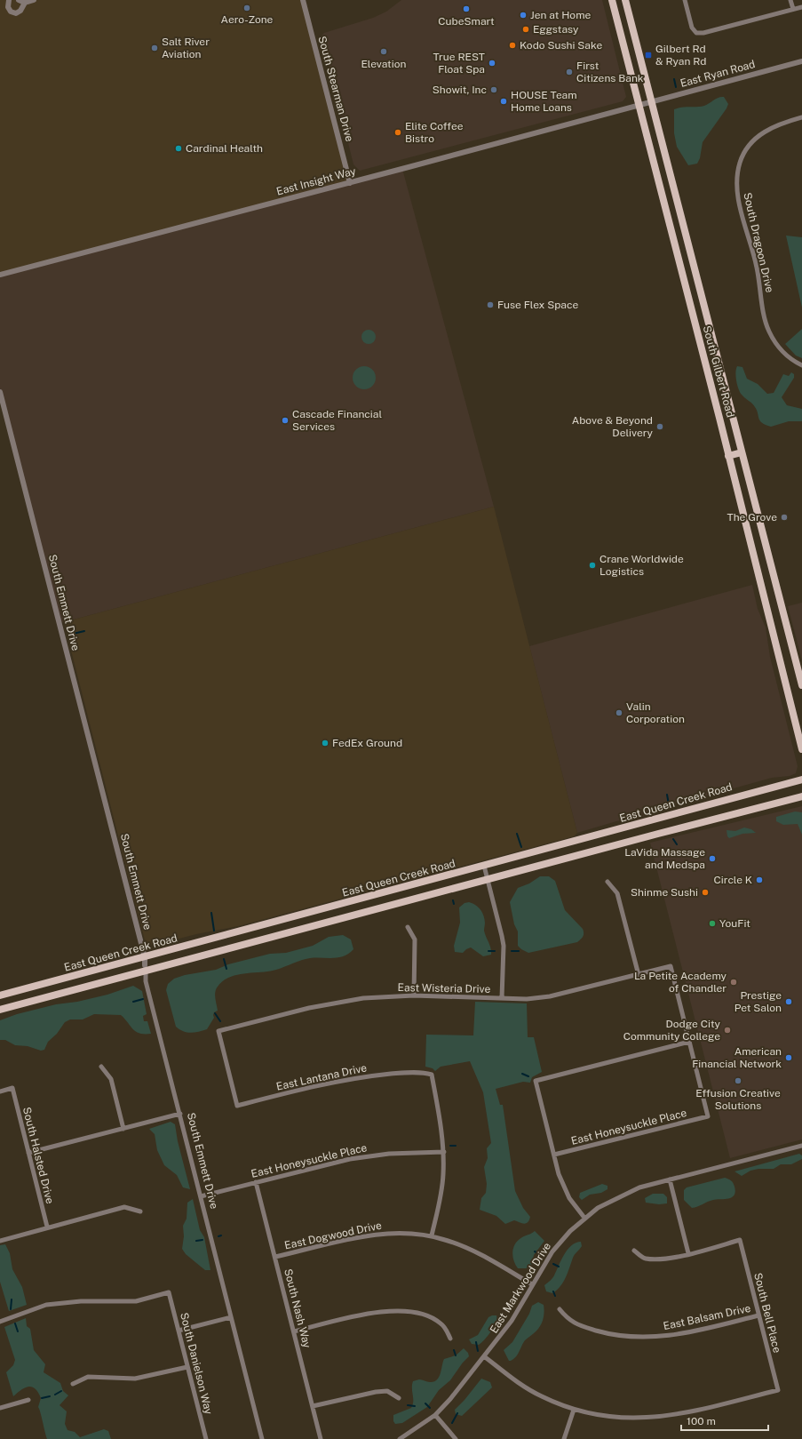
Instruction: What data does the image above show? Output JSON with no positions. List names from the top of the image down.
{
  "streets": {
    "main road": ["South Gilbert Road", "East Queen Creek Road"],
    "street": [
      "East Ryan Road",
      "South Stearman Drive",
      "East Insight Way",
      "South Dragoon Drive",
      "South Emmett Drive",
      "East Wisteria Drive",
      "East Lantana Drive",
      "East Honeysuckle Place",
      "South Halsted Drive",
      "East Dogwood Drive",
      "East Markwood Drive",
      "South Nash Way",
      "South Bell Place",
      "East Balsam Drive",
      "South Danielson Way"
    ]
  },
  "crossings": [
    ["East Ryan Road", "East Insight Way"],
    ["East Ryan Road", "South Gilbert Road"],
    ["South Stearman Drive", "East Insight Way"],
    ["East Insight Way", "South Gilbert Road"],
    ["South Emmett Drive", "East Queen Creek Road"],
    ["South Emmett Drive", "East Honeysuckle Place"],
    ["East Wisteria Drive", "East Lantana Drive"],
    ["East Wisteria Drive", "East Honeysuckle Place"],
    ["East Lantana Drive", "East Honeysuckle Place"],
    ["East Honeysuckle Place", "South Nash Way"],
    ["East Dogwood Drive", "East Markwood Drive"],
    ["East Dogwood Drive", "South Nash Way"],
    ["South Bell Place", "East Balsam Drive"]
  ],
  "places": {
    "other": [
      "Aero-Zone",
      "CubeSmart",
      "Jen at Home",
      "Eggstasy",
      "Kodo Sushi Sake",
      "Salt River Aviation",
      "Elevation",
      "True REST Float Spa",
      "First Citizens Bank",
      "Showit, Inc",
      "HOUSE Team Home Loans",
      "Elite Coffee Bistro",
      "Cardinal Health",
      "Fuse Flex Space",
      "Cascade Financial Services",
      "Above & Beyond Delivery",
      "The Grove",
      "Crane Worldwide Logistics",
      "Valin Corporation",
      "FedEx Ground",
      "LaVida Massage and Medspa",
      "Circle K",
      "Shinme Sushi",
      "YouFit",
      "La Petite Academy of Chandler",
      "Prestige Pet Salon",
      "Dodge City Community College",
      "American Financial Network",
      "Effusion Creative Solutions"
    ],
    "transit": ["Gilbert Rd & Ryan Rd"]
  },
  "scale_bar": "100 m"
}
